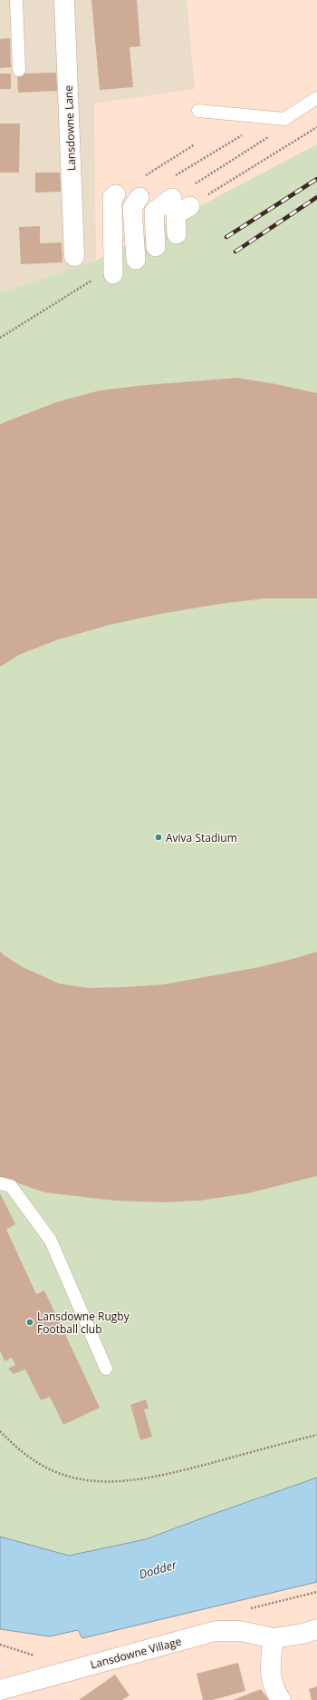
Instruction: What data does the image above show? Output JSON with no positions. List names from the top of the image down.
{
  "streets": {
    "street": ["Lansdowne Lane", "Lansdowne Village"]
  },
  "water": ["Dodder"],
  "places": ["Aviva Stadium", "Lansdowne Rugby Football club"]
}
